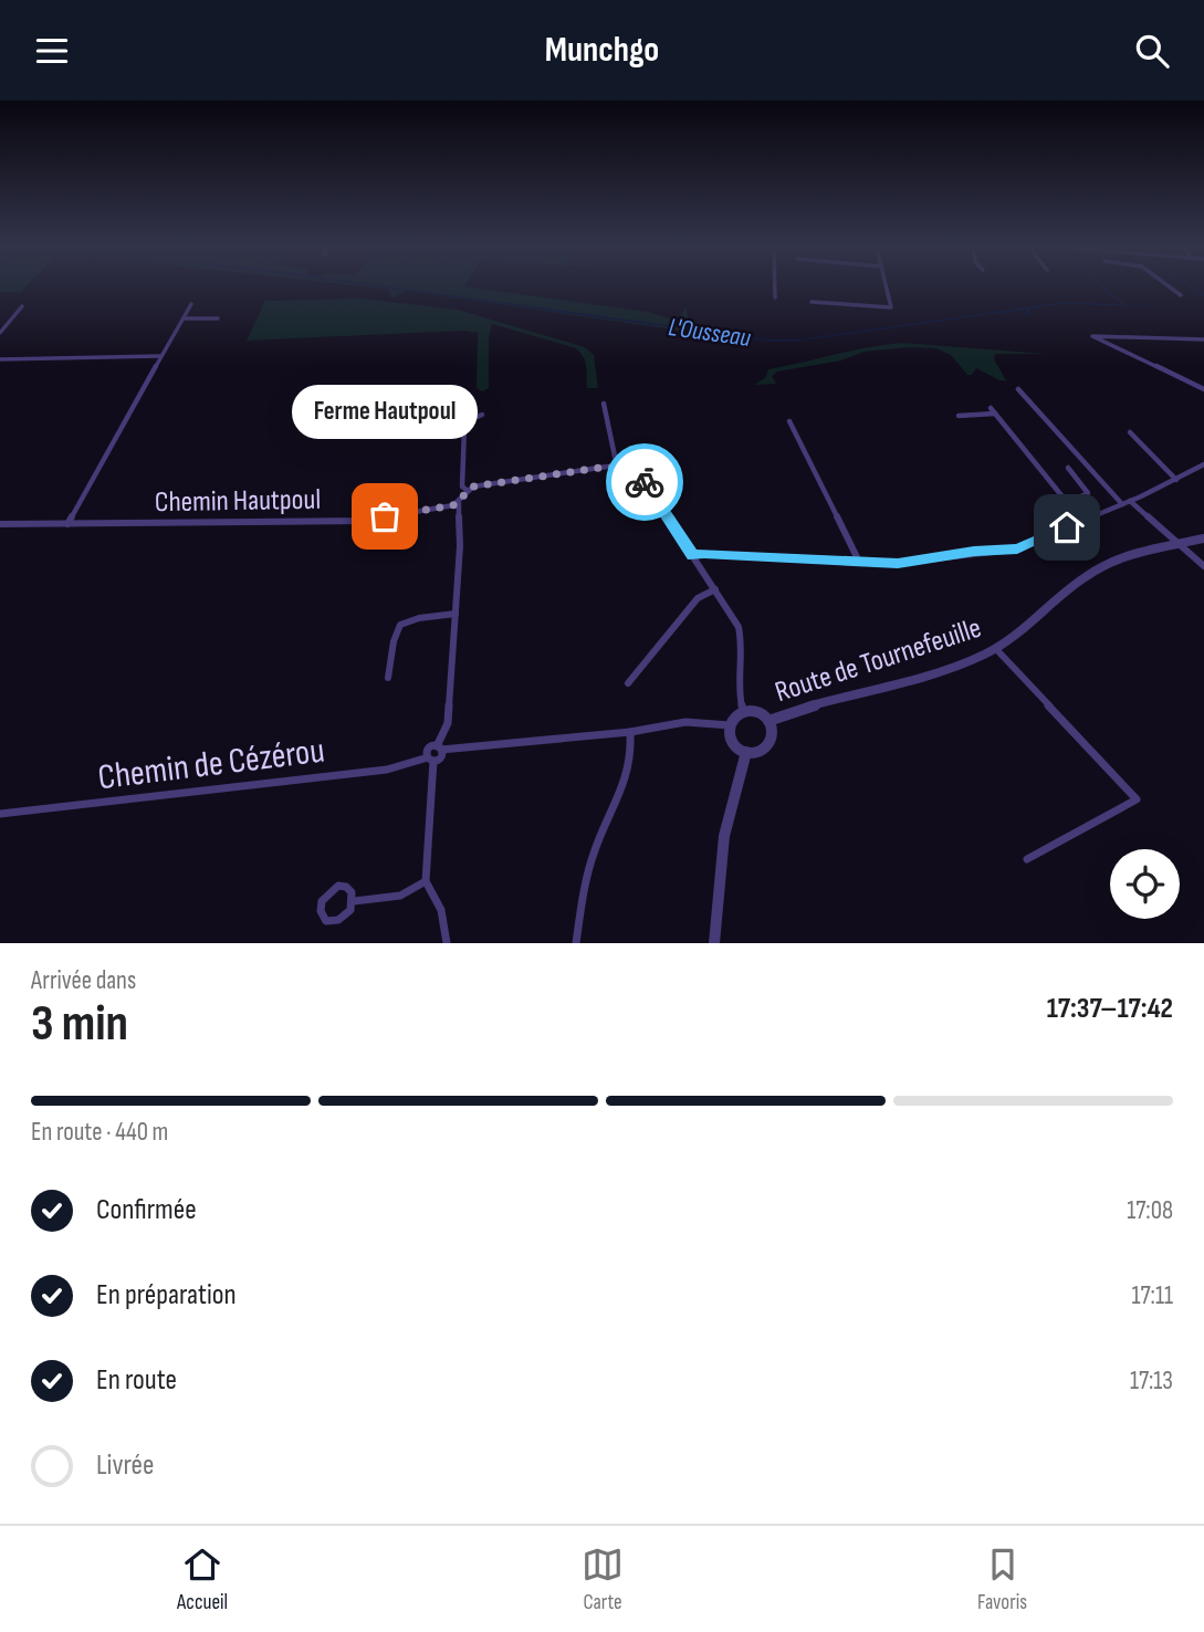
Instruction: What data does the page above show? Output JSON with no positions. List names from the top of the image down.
{
  "streets": {
    "street": ["Chemin Hautpoul", "Route de Tournefeuille", "Chemin de Cézérou"]
  },
  "water": ["L'Ousseau"],
  "places": ["Ferme Hautpoul"],
  "page": {
    "header": "Munchgo",
    "bubble": "Ferme Hautpoul",
    "heading": ["3 min", "Arrivée dans", "17:37–17:42"],
    "bar": "En route · 440 m",
    "list": [
      ["Confirmée", "17:08"],
      ["En préparation", "17:11"],
      ["En route", "17:13"],
      "Livrée"
    ],
    "tabs": ["Accueil", "Carte", "Favoris"]
  }
}
